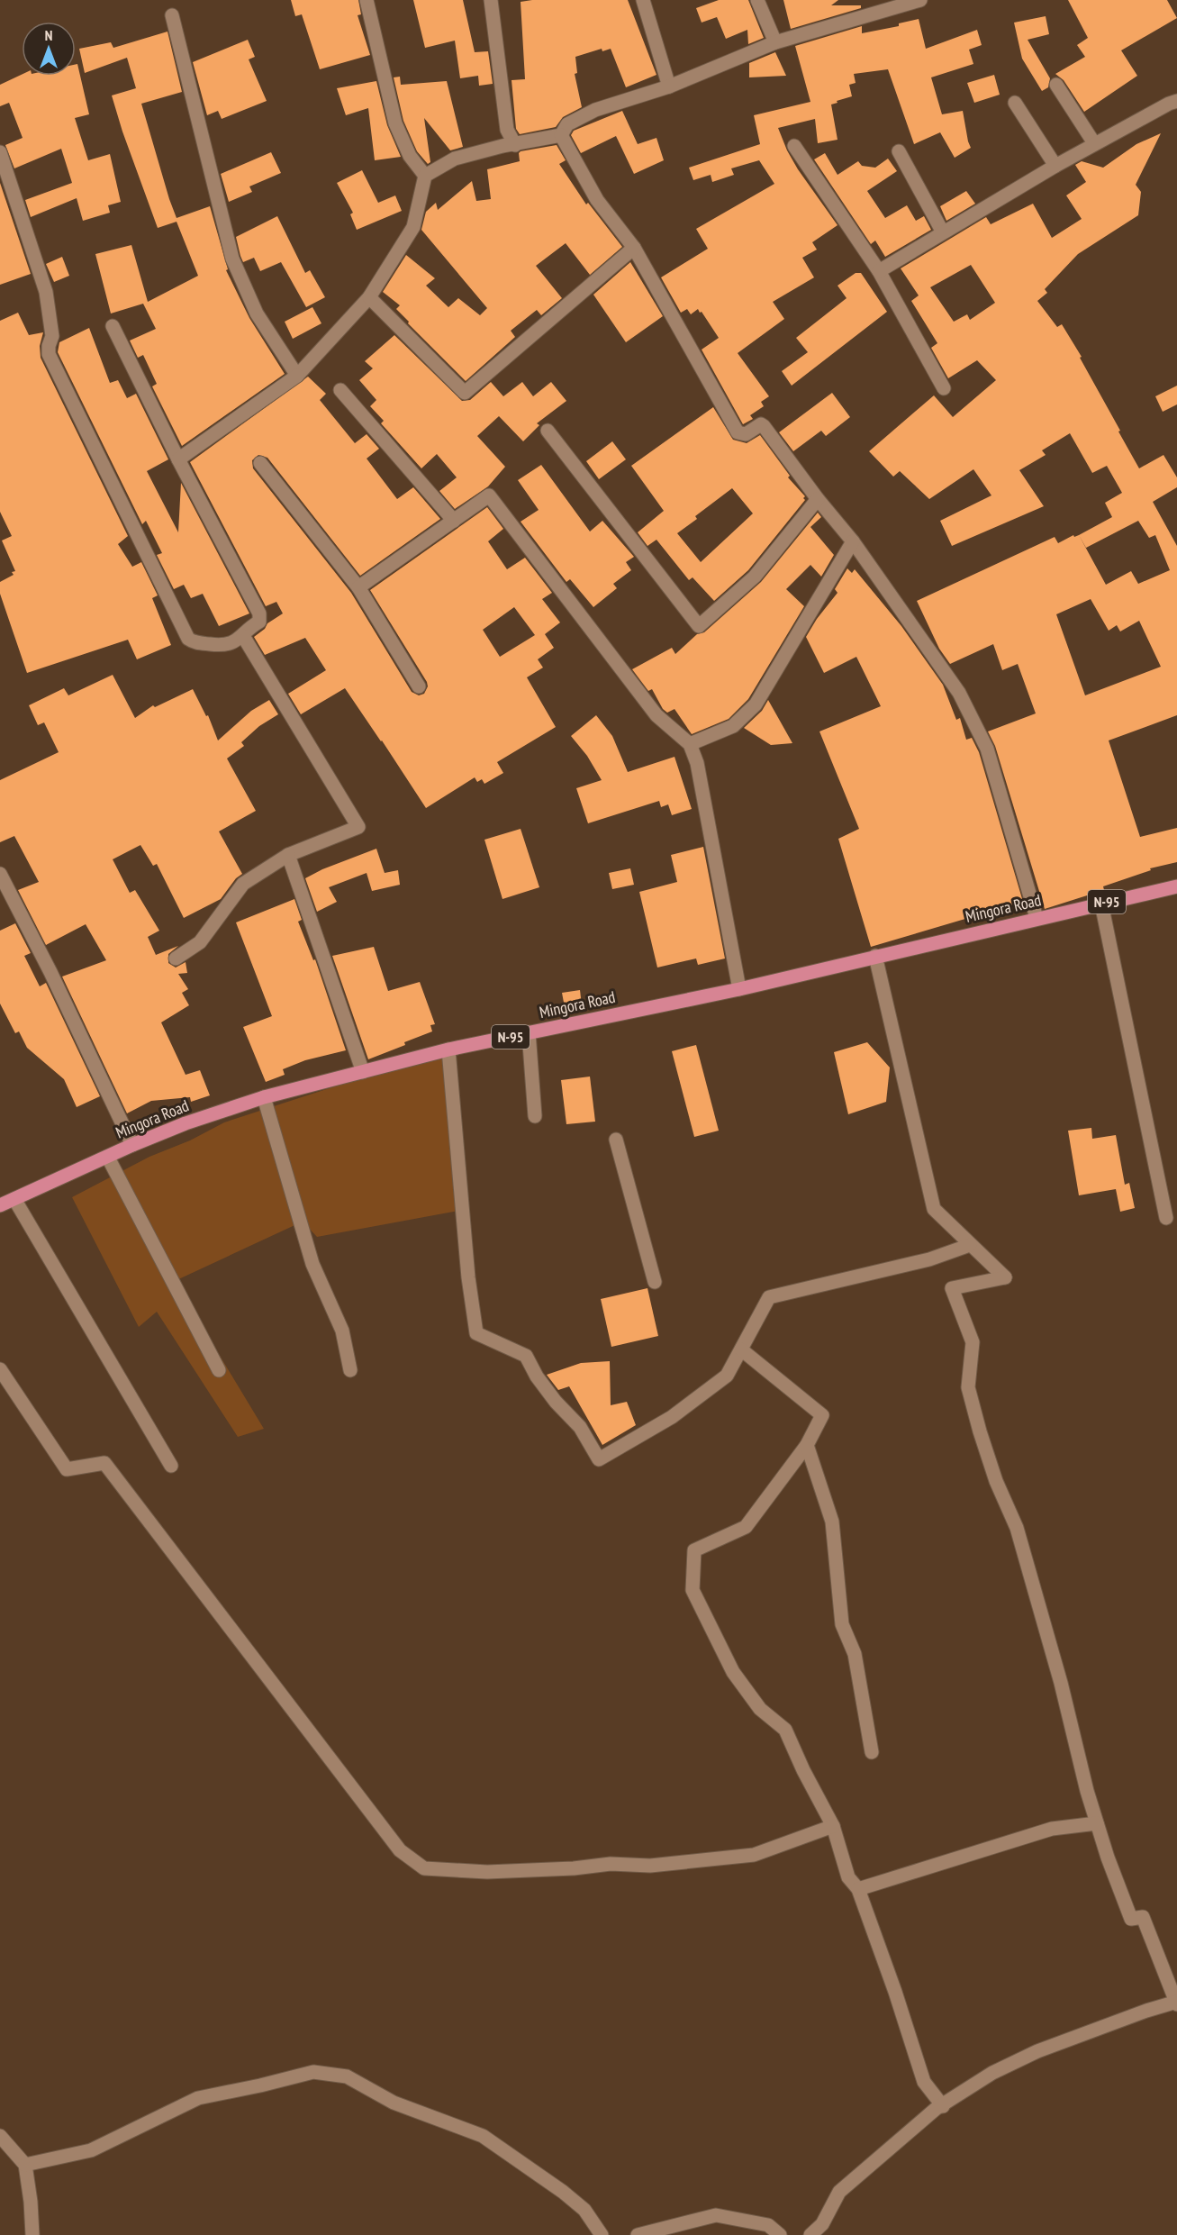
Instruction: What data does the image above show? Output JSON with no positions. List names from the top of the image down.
{
  "streets": {
    "main road": ["N-95", "Mingora Road"]
  },
  "north": "top"
}
